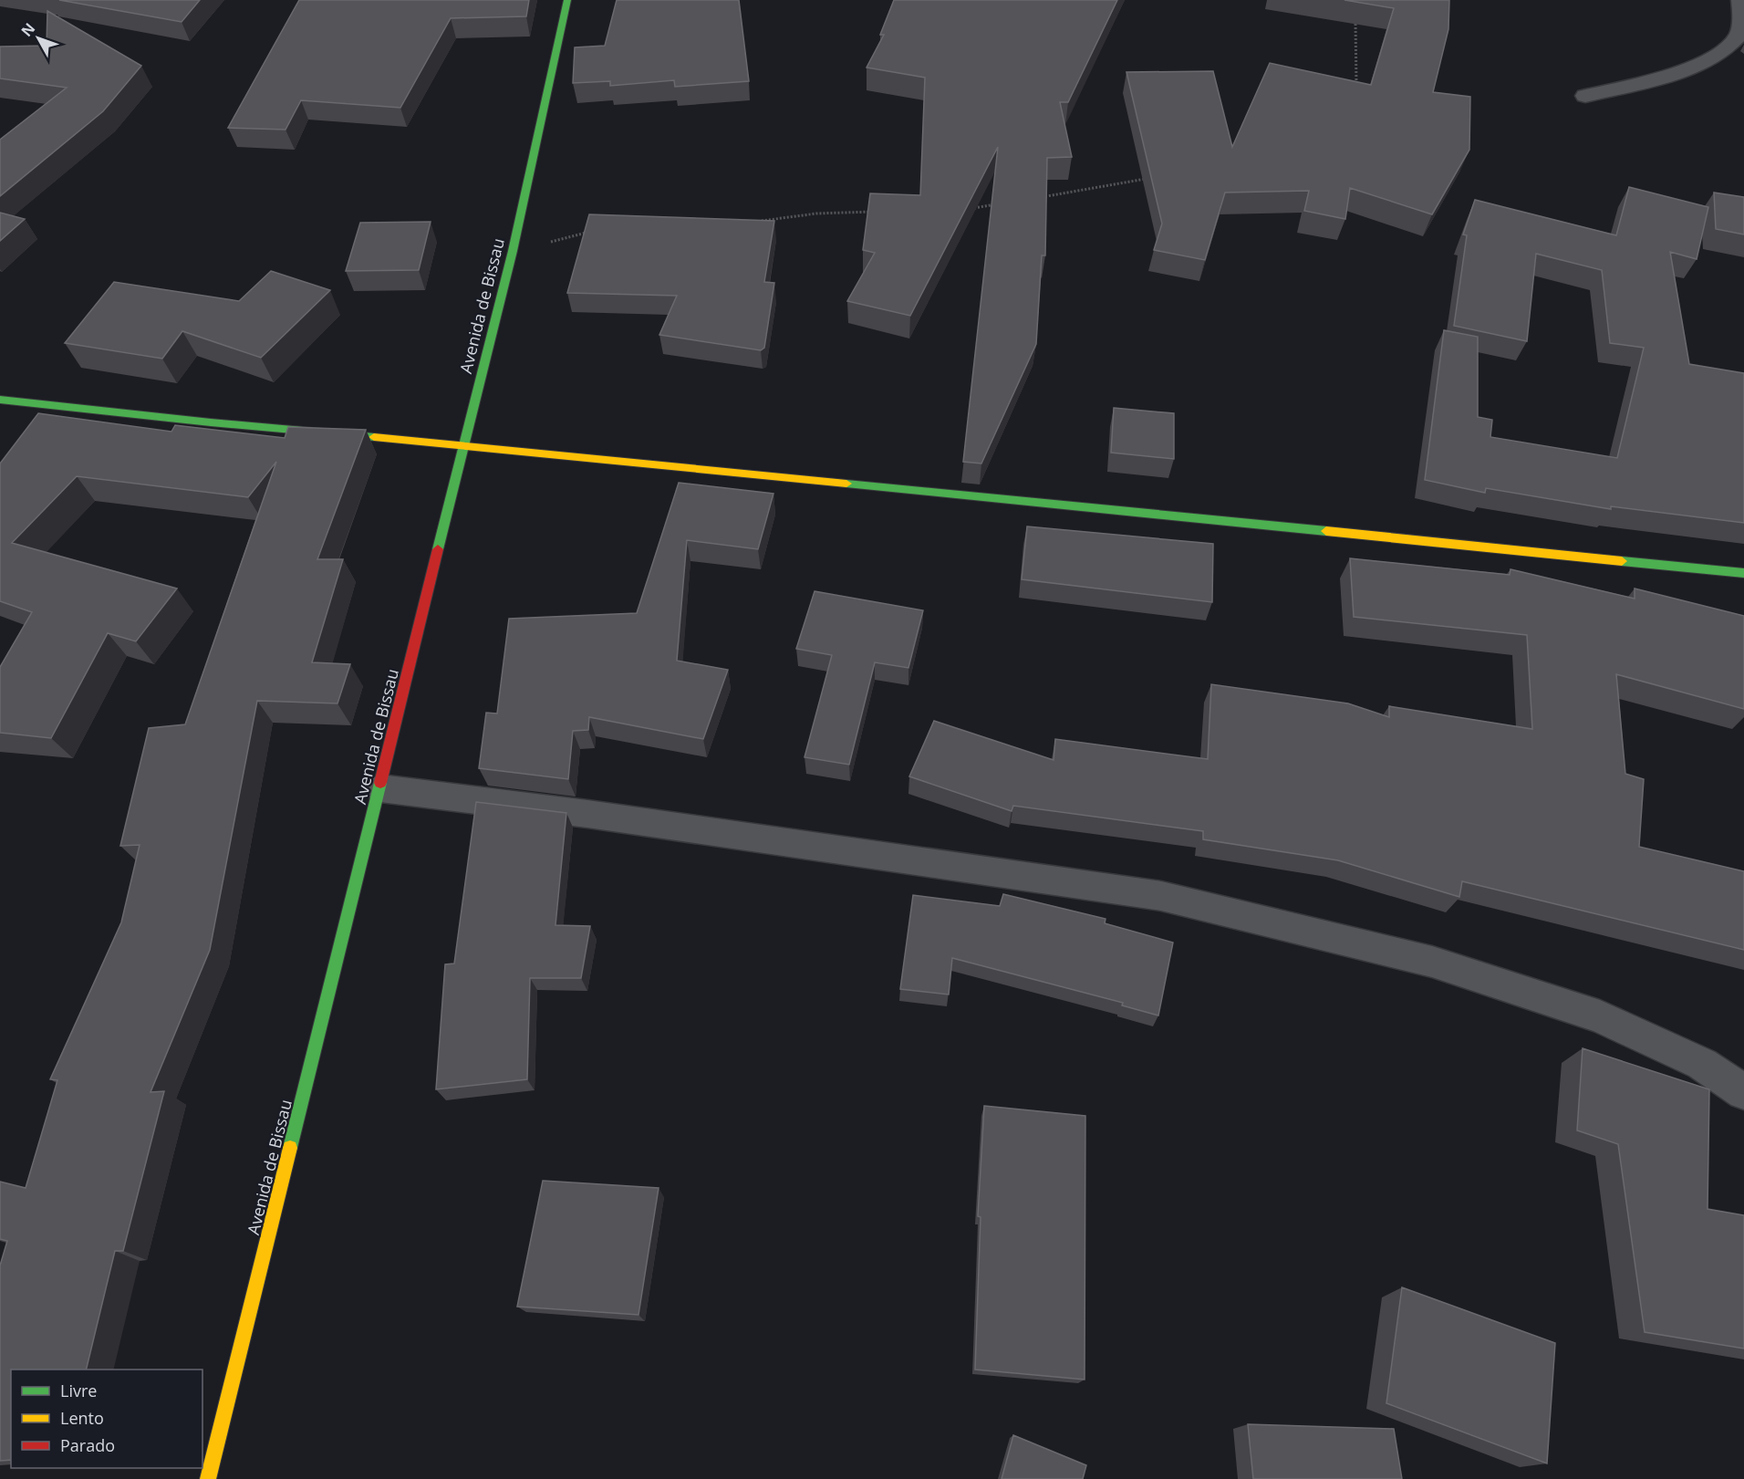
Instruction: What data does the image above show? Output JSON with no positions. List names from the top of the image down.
{
  "streets": {
    "street": ["Avenida de Bissau"]
  },
  "legend": ["Livre", "Lento", "Parado"],
  "north": "top left"
}
